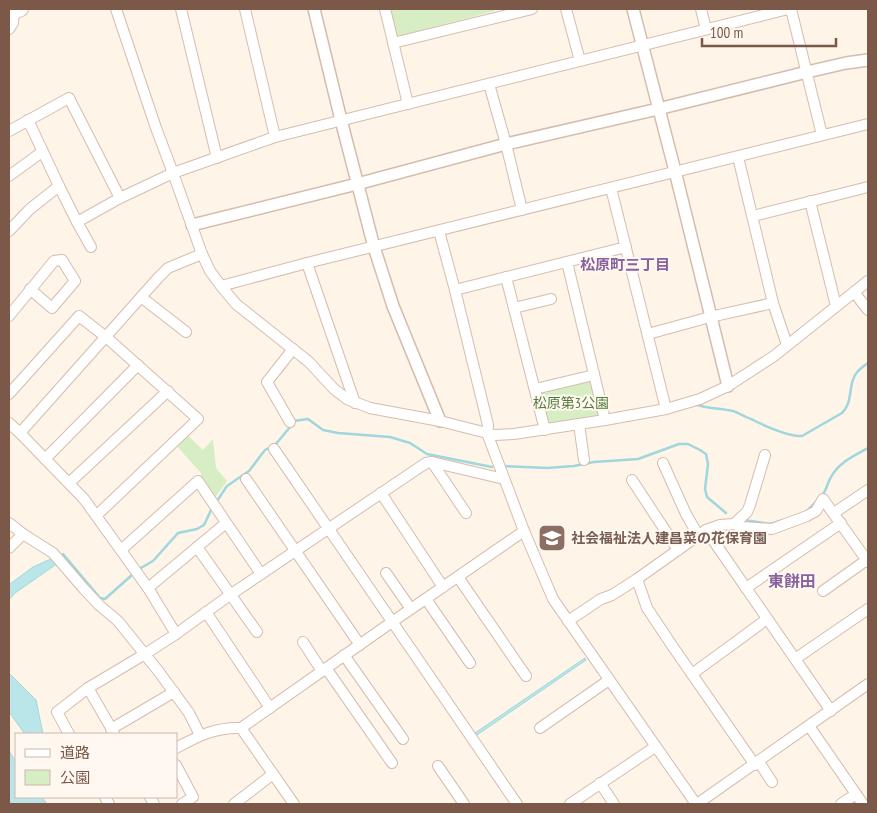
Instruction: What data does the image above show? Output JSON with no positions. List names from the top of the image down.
{
  "districts": ["松原町三丁目", "東餅田"],
  "parks": ["松原第3公園"],
  "places": {
    "school or university": ["社会福祉法人建昌菜の花保育園"]
  },
  "legend": ["道路", "公園"],
  "scale_bar": "100 m"
}
